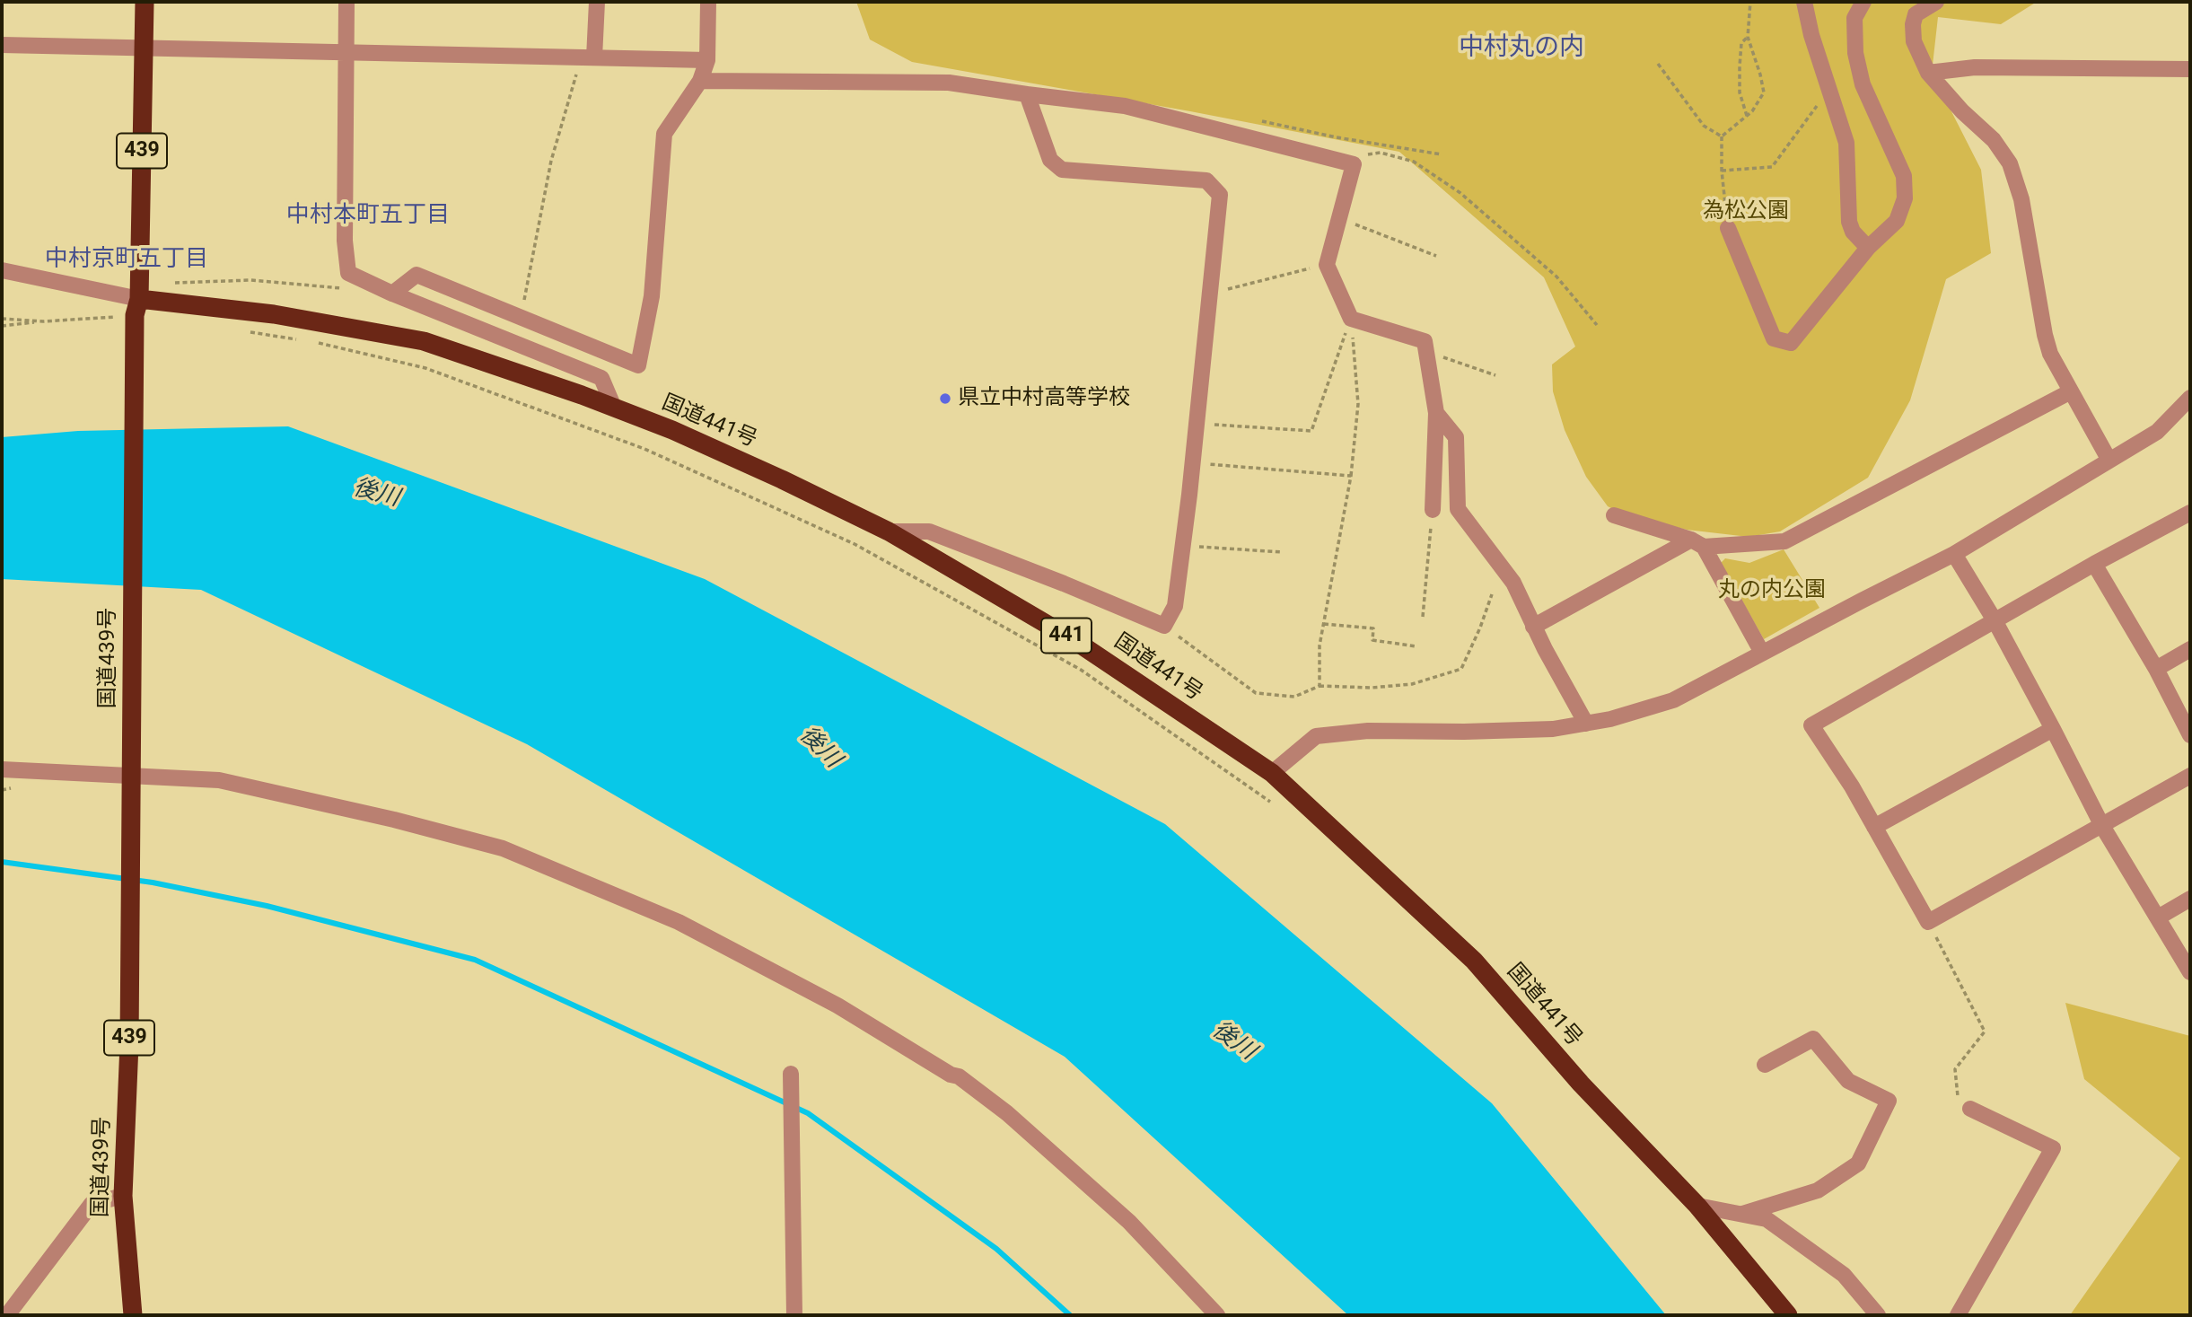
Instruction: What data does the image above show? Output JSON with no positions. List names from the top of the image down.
{
  "streets": {
    "highway": [
      "439",
      "国道441号",
      "441",
      "国道439号"
    ]
  },
  "crossings": [
    ["国道441号", "国道439号"]
  ],
  "districts": ["中村丸の内", "中村本町五丁目", "中村京町五丁目"],
  "water": ["後川"],
  "parks": ["為松公園", "丸の内公園"],
  "places": ["県立中村高等学校"]
}
